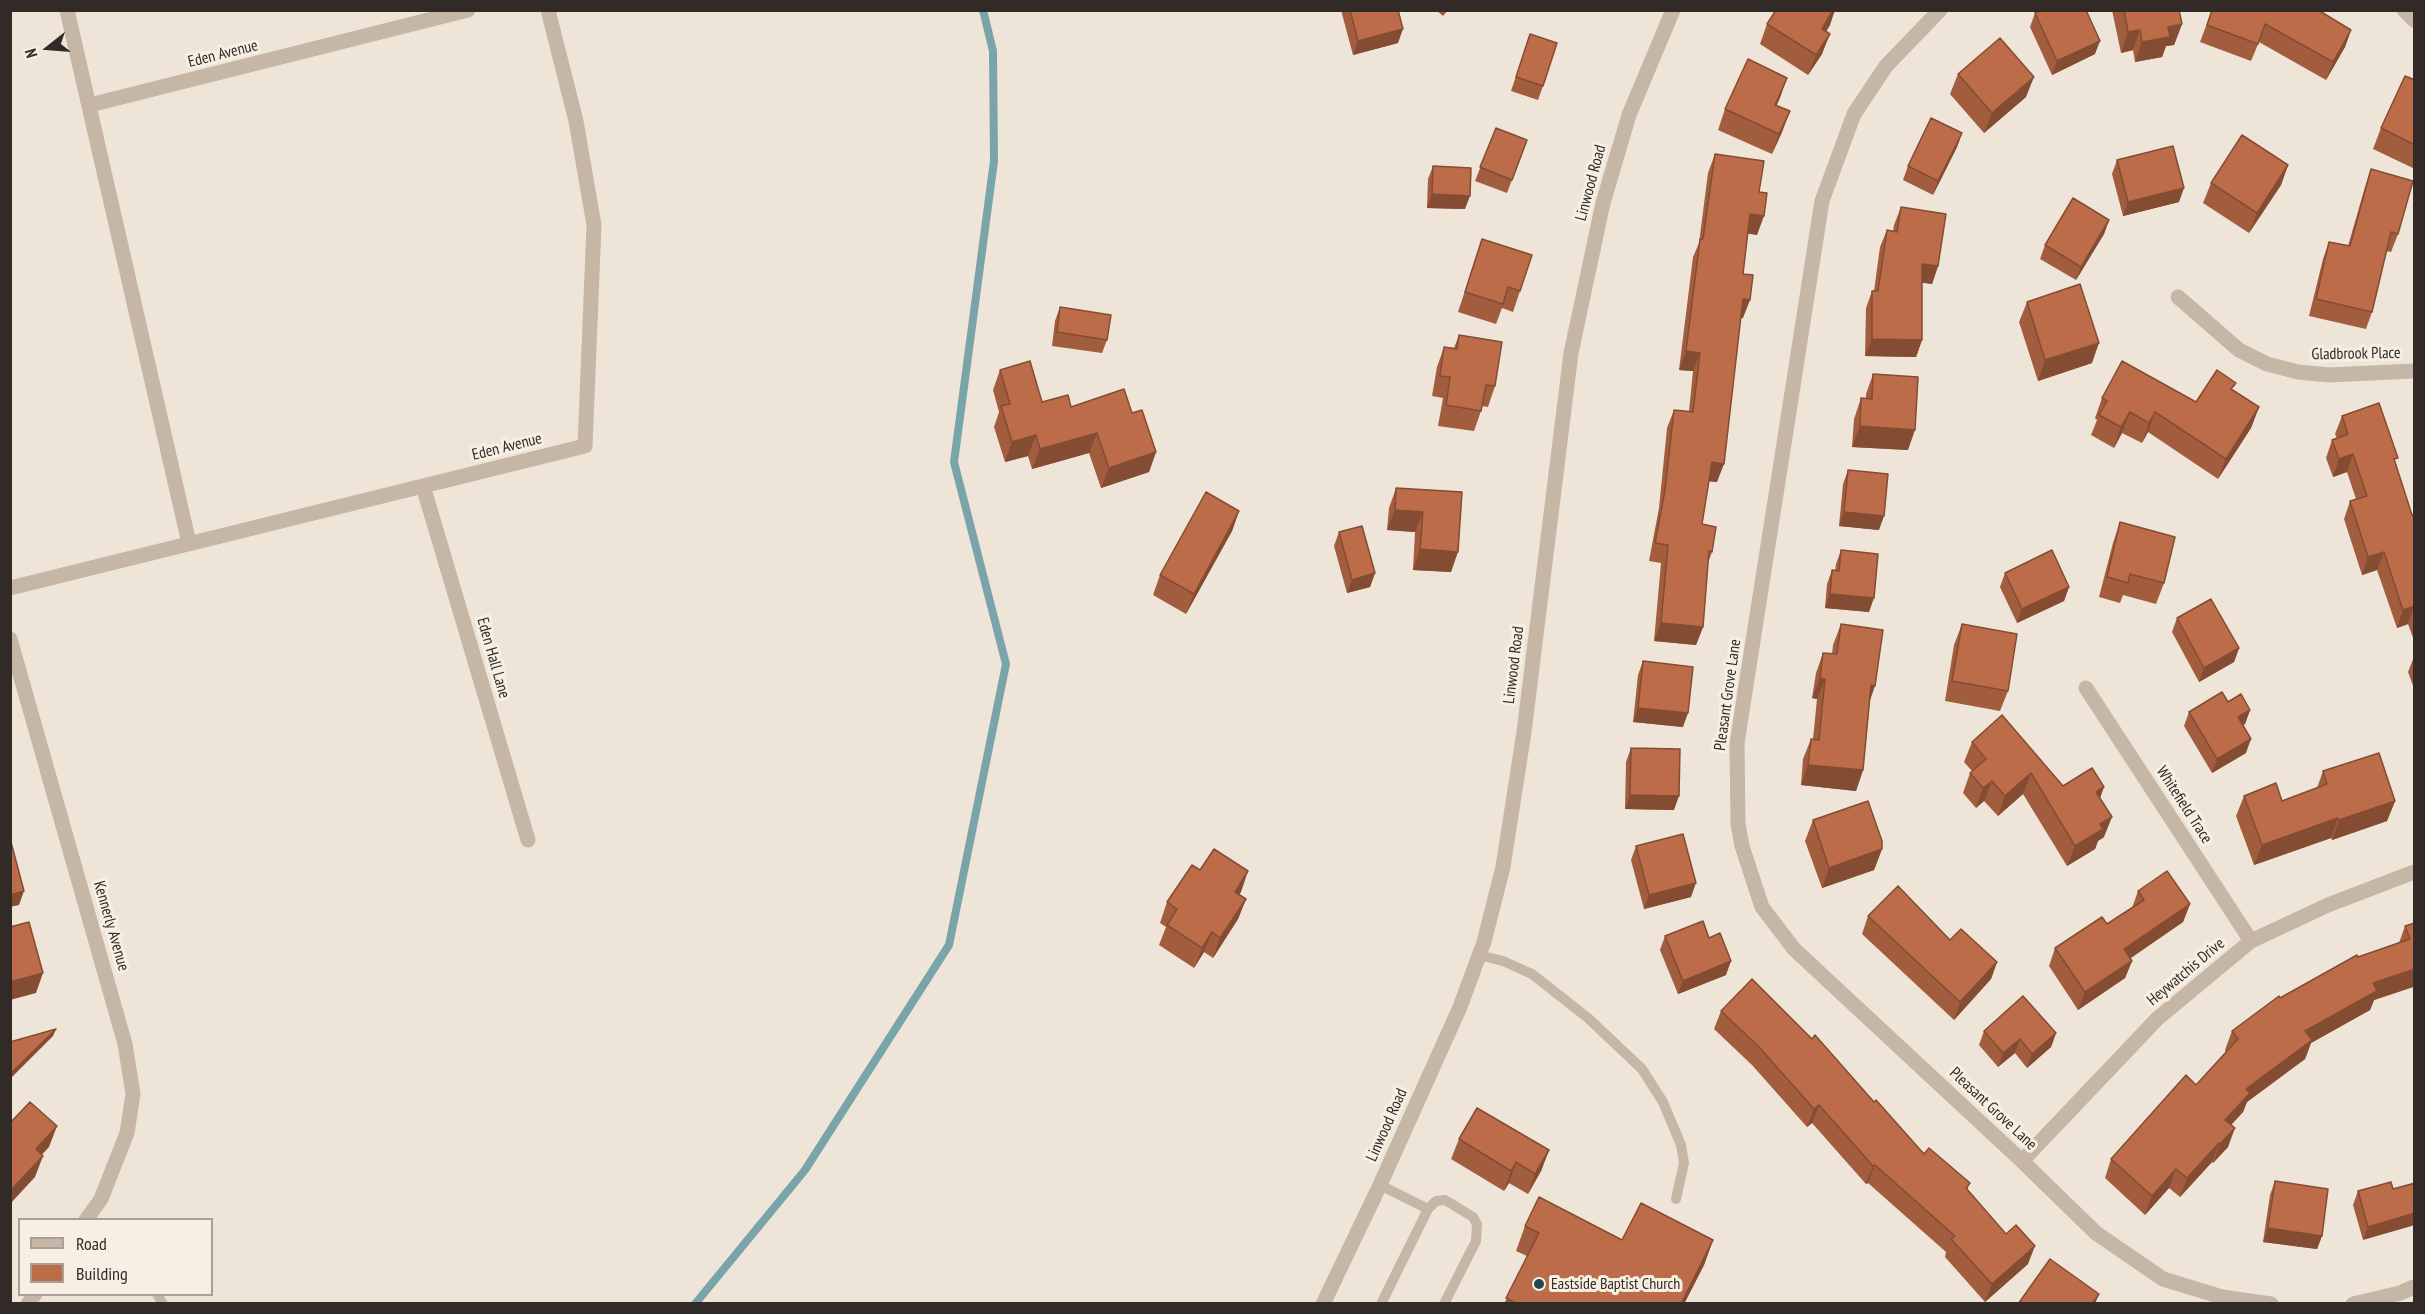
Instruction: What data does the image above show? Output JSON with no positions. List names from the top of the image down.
{
  "streets": {
    "street": [
      "Eden Avenue",
      "Linwood Road",
      "Gladbrook Place",
      "Eden Hall Lane",
      "Pleasant Grove Lane",
      "Whitefield Trace",
      "Kennerly Avenue",
      "Heywatchis Drive"
    ]
  },
  "crossings": [
    ["Eden Avenue", "Eden Hall Lane"],
    ["Pleasant Grove Lane", "Heywatchis Drive"],
    ["Whitefield Trace", "Heywatchis Drive"]
  ],
  "places": ["Eastside Baptist Church"],
  "legend": ["Road", "Building"],
  "north": "left"
}
